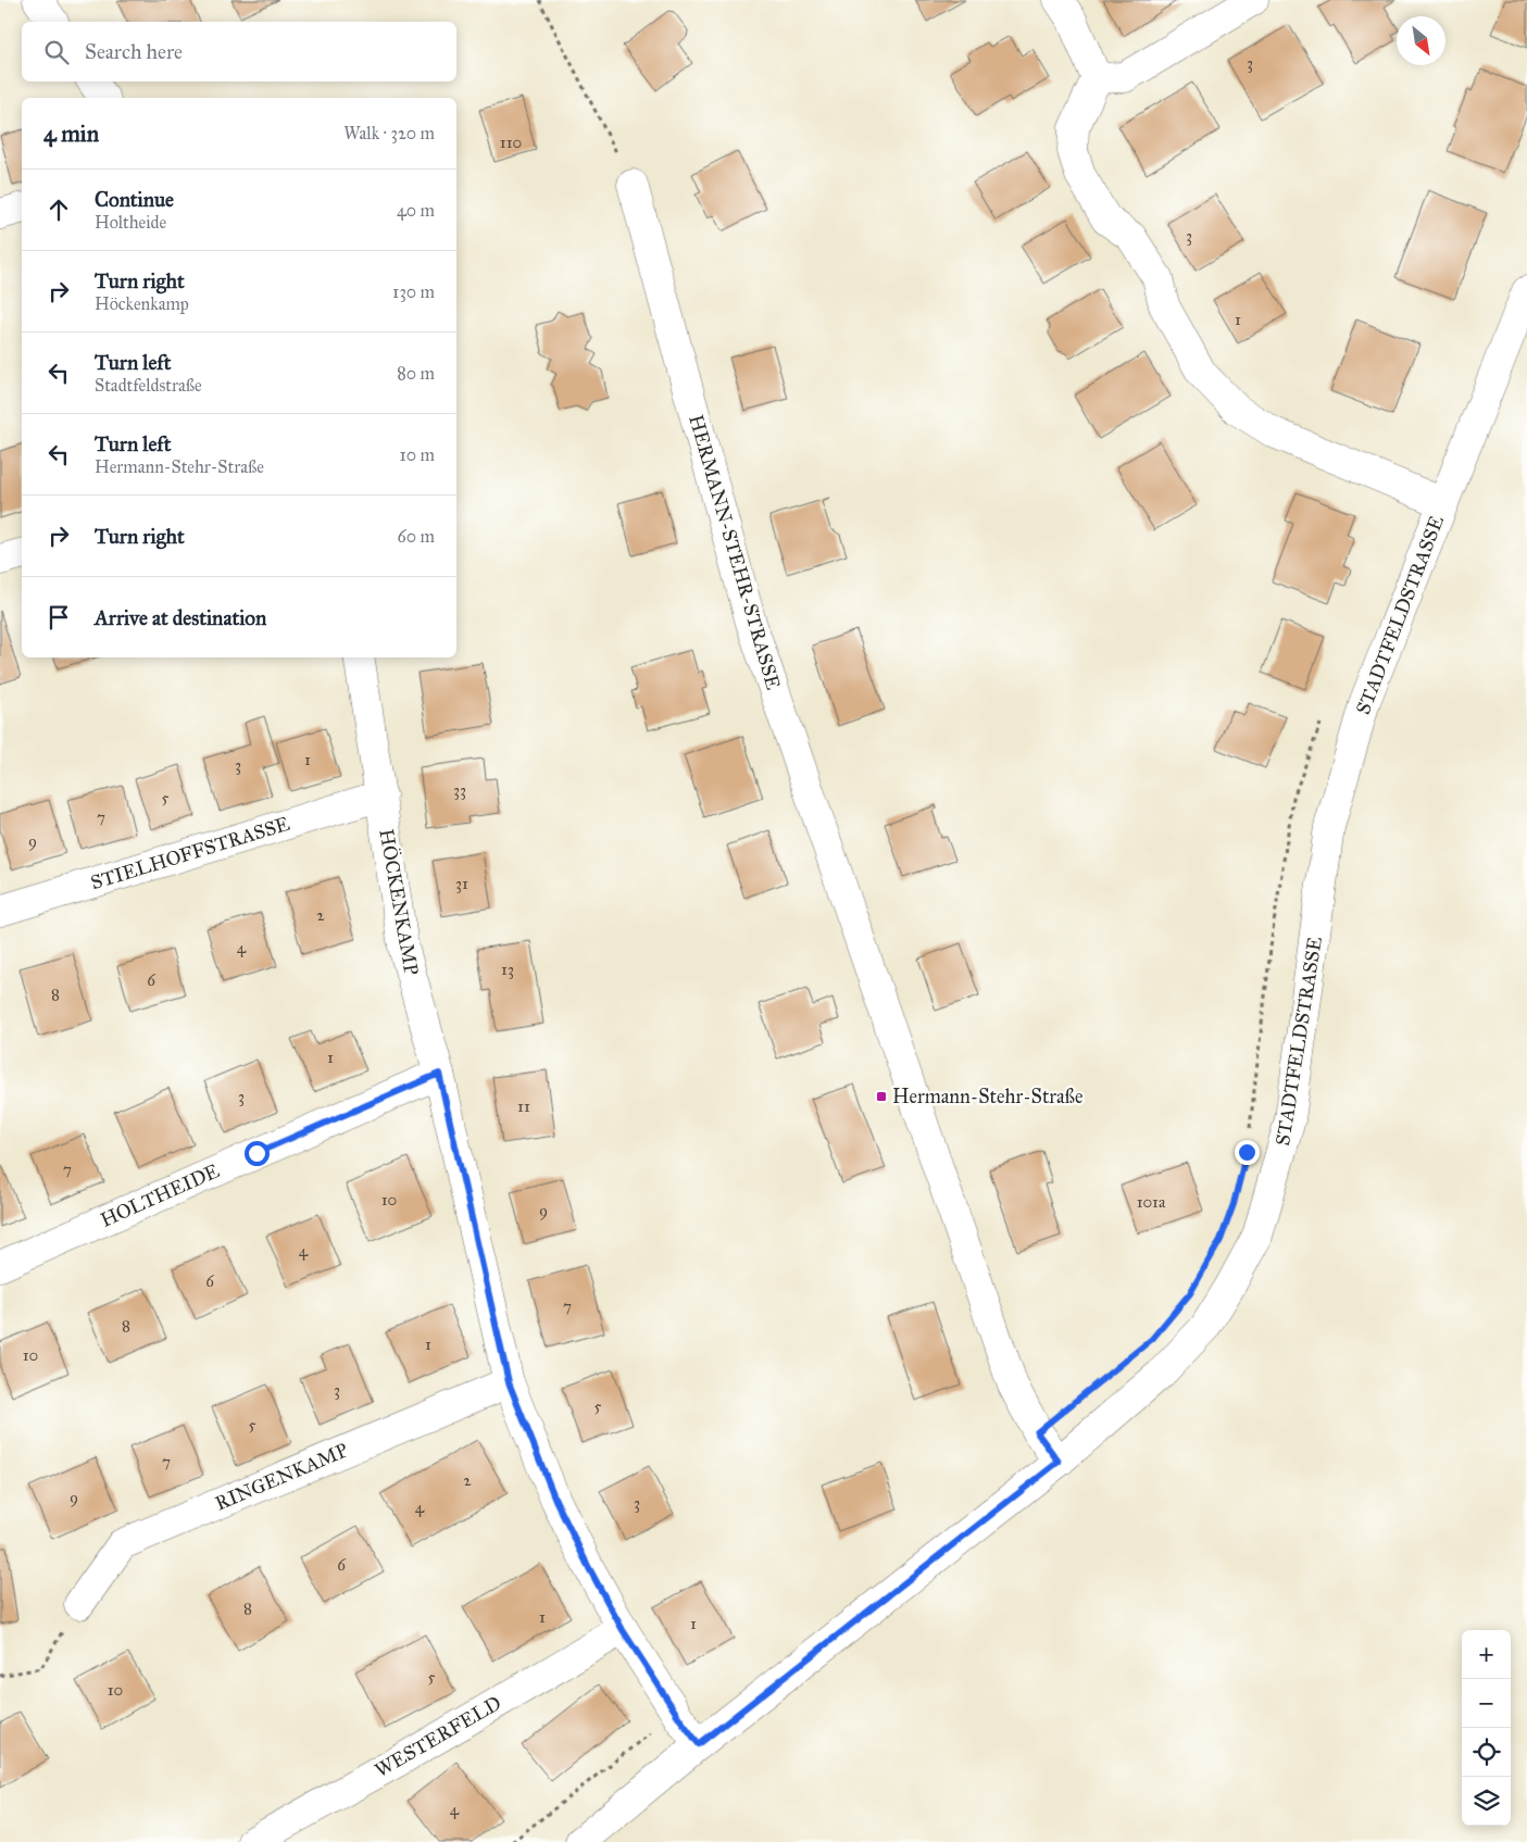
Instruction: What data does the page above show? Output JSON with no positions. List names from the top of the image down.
{
  "streets": {
    "street": [
      "HERMANN-STEHR-STRASSE",
      "STADTFELDSTRASSE",
      "STIELHOFFSTRASSE",
      "HÖCKENKAMP",
      "HOLTHEIDE",
      "RINGENKAMP",
      "WESTERFELD"
    ]
  },
  "crossings": [
    ["HERMANN-STEHR-STRASSE", "STADTFELDSTRASSE"],
    ["STADTFELDSTRASSE", "HÖCKENKAMP"],
    ["STIELHOFFSTRASSE", "HÖCKENKAMP"],
    ["HÖCKENKAMP", "HOLTHEIDE"],
    ["HÖCKENKAMP", "RINGENKAMP"],
    ["HÖCKENKAMP", "WESTERFELD"]
  ],
  "places": {
    "transit": ["Hermann-Stehr-Straße"]
  },
  "house_numbers": [
    "3",
    "110",
    "3",
    "1",
    "1",
    "3",
    "33",
    "5",
    "7",
    "9",
    "31",
    "2",
    "4",
    "13",
    "6",
    "8",
    "1",
    "3",
    "11",
    "7",
    "10",
    "101a",
    "9",
    "4",
    "6",
    "7",
    "8",
    "1",
    "10",
    "3",
    "5",
    "5",
    "7",
    "2",
    "9",
    "3",
    "4",
    "6",
    "8",
    "1",
    "1",
    "5",
    "10",
    "4"
  ],
  "north": "bottom right",
  "page": {
    "search": "Search here",
    "heading": ["4 min", "Walk · 320 m"],
    "list": [
      ["Continue", "Holtheide", "40 m"],
      ["Turn right", "Höckenkamp", "130 m"],
      ["Turn left", "Stadtfeldstraße", "80 m"],
      ["Turn left", "Hermann-Stehr-Straße", "10 m"],
      ["Turn right", "60 m"],
      "Arrive at destination"
    ],
    "map_buttons": ["+", "−"]
  }
}
